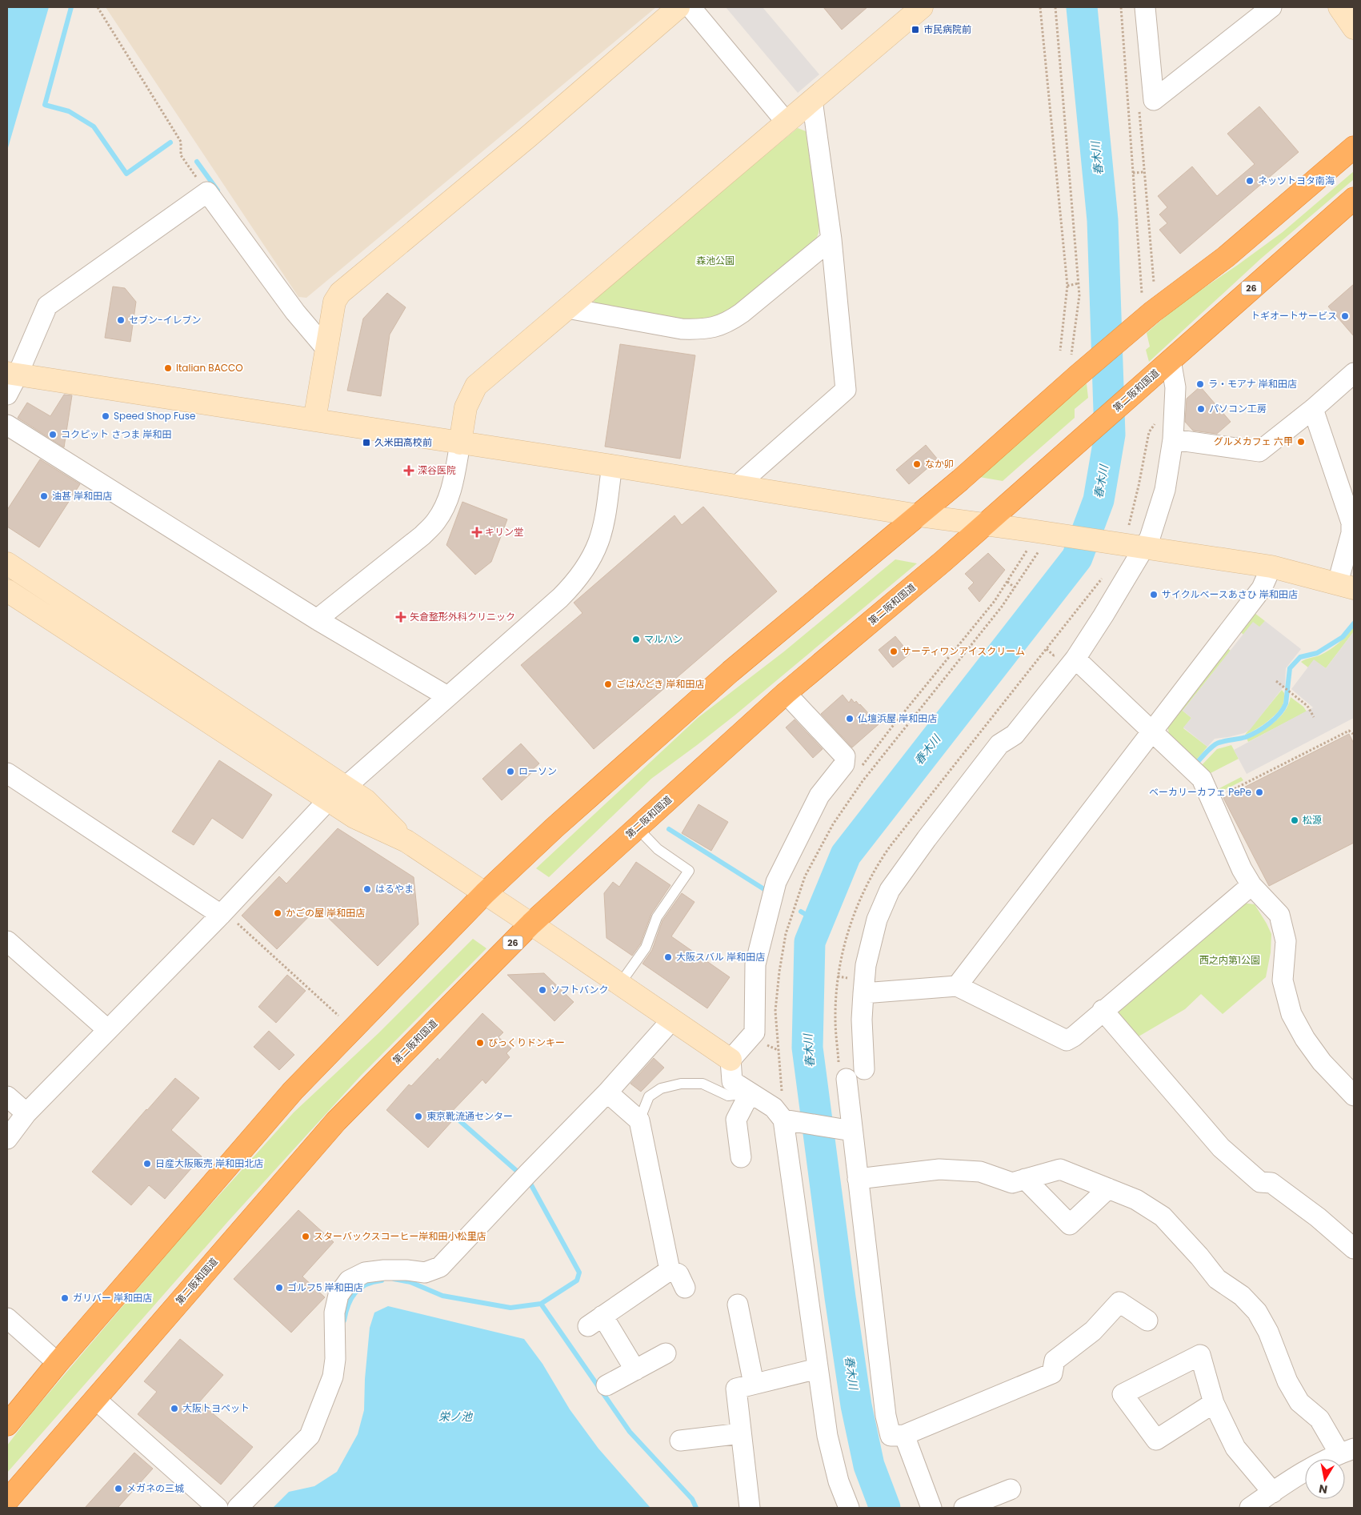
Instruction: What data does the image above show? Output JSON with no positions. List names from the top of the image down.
{
  "streets": {
    "highway": ["26", "第二阪和国道"]
  },
  "water": ["春木川", "栄ノ池"],
  "parks": ["森池公園", "西之内第1公園"],
  "places": {
    "transit": ["市民病院前", "久米田高校前"],
    "other": [
      "ネッツトヨタ南海",
      "トギオートサービス",
      "セブン-イレブン",
      "Italian BACCO",
      "ラ・モアナ 岸和田店",
      "パソコン工房",
      "Speed Shop Fuse",
      "コクピット さつま 岸和田",
      "グルメカフェ 六甲",
      "なか卯",
      "油甚 岸和田店",
      "サイクルベースあさひ 岸和田店",
      "マルハン",
      "サーティワンアイスクリーム",
      "ごはんどき 岸和田店",
      "仏壇浜屋 岸和田店",
      "ローソン",
      "ベーカリーカフェ PePe",
      "松源",
      "はるやま",
      "かごの屋 岸和田店",
      "大阪スバル 岸和田店",
      "ソフトバンク",
      "びっくりドンキー",
      "東京靴流通センター",
      "日産大阪販売 岸和田北店",
      "スターバックスコーヒー岸和田小松里店",
      "ゴルフ5 岸和田店",
      "ガリバー 岸和田店",
      "大阪トヨペット",
      "メガネの三城"
    ],
    "health": ["深谷医院", "キリン堂", "矢倉整形外科クリニック"]
  },
  "north": "bottom"
}
